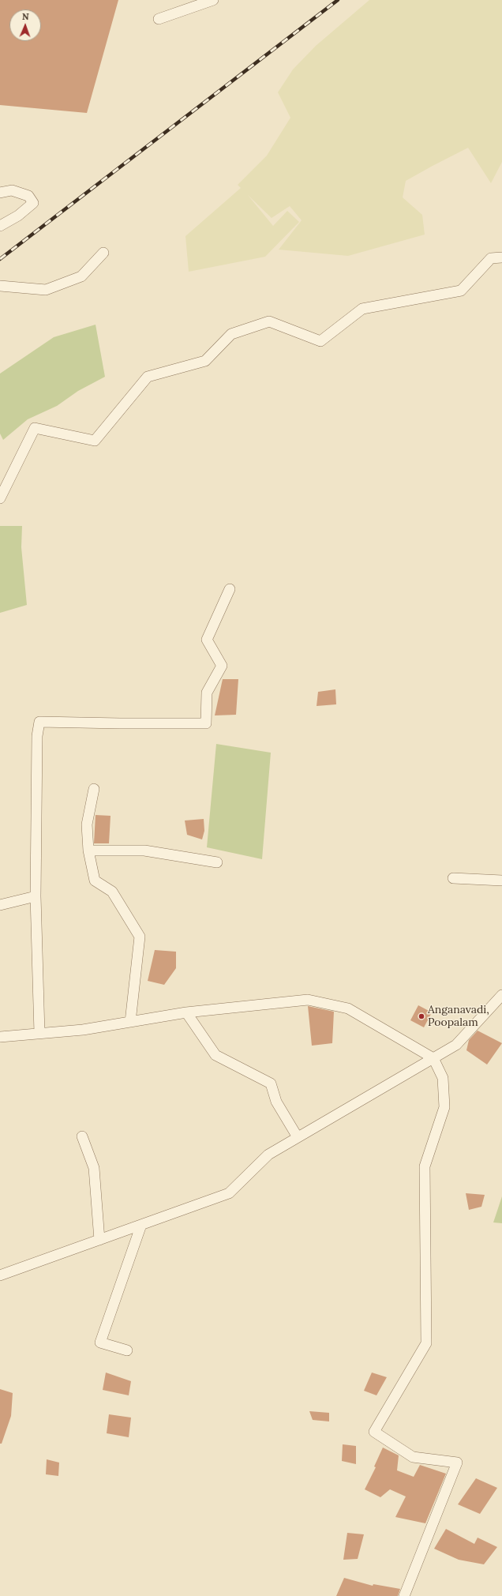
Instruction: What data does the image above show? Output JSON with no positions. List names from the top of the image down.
{
  "places": ["Anganavadi, Poopalam"],
  "north": "top"
}
